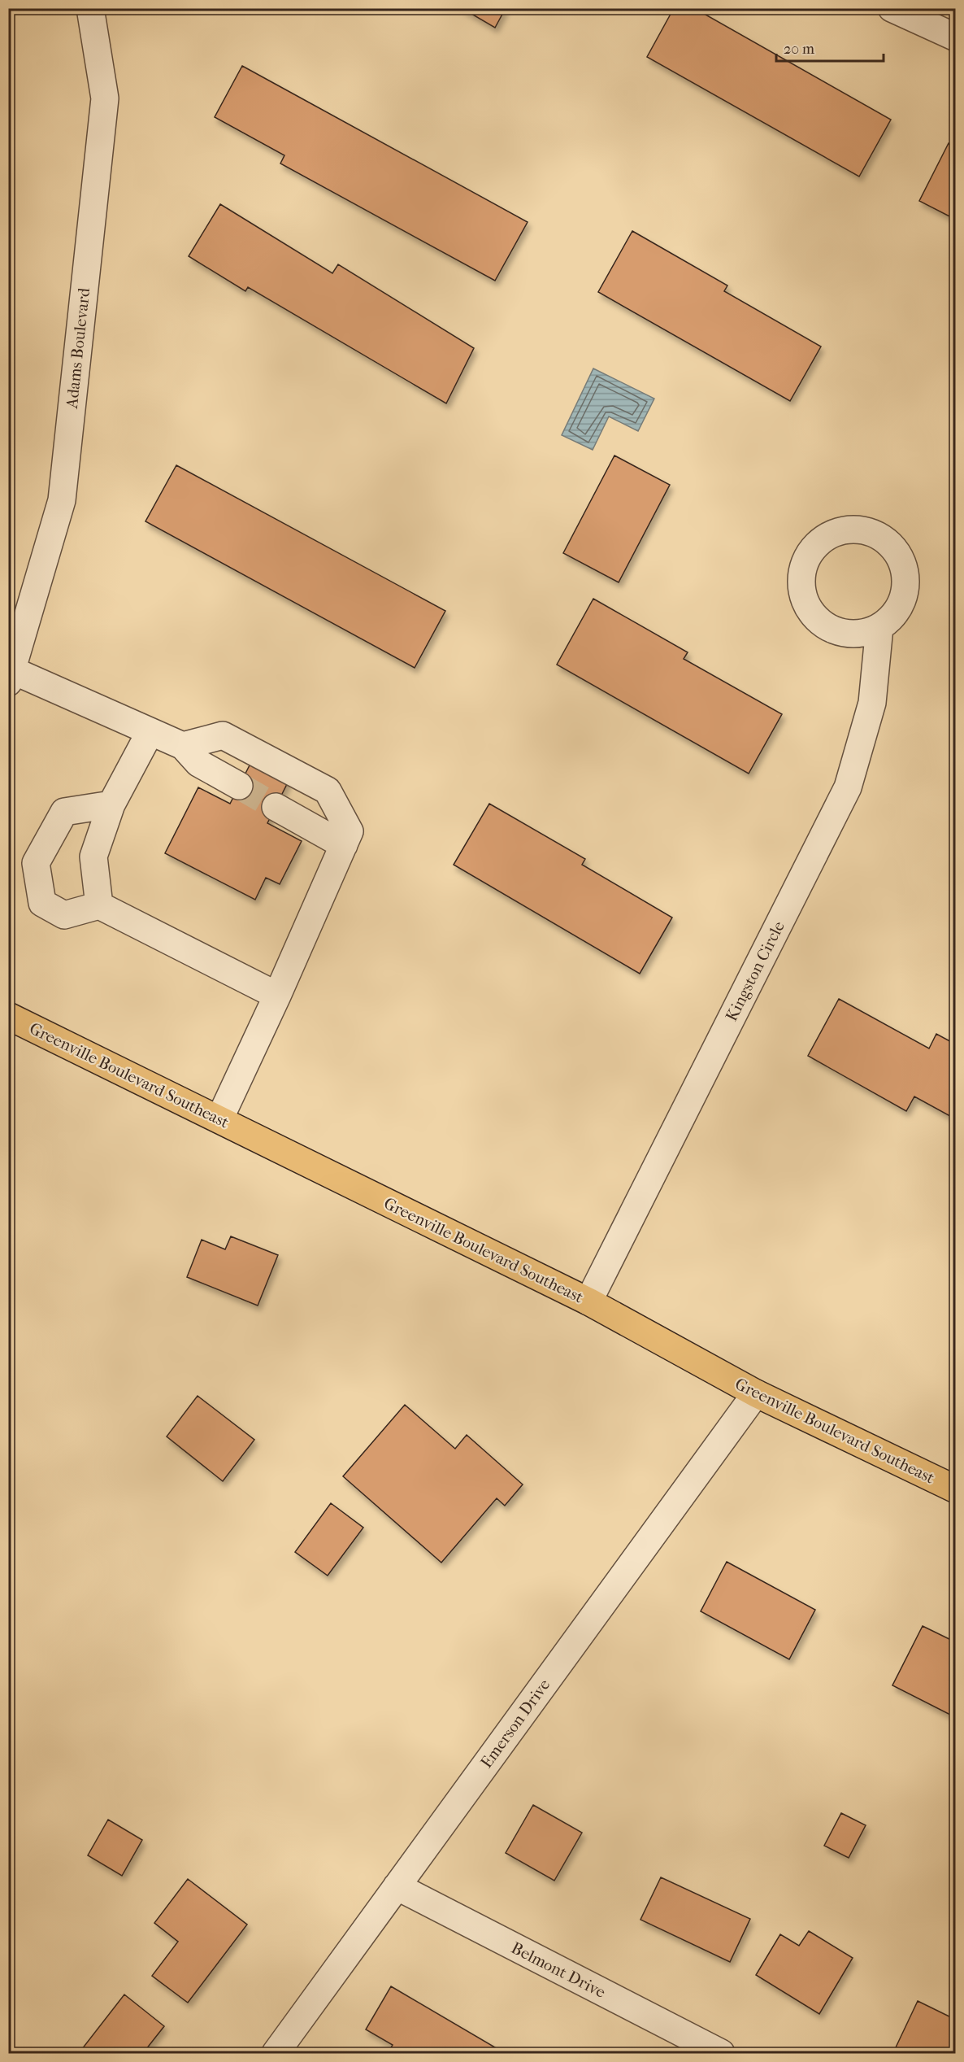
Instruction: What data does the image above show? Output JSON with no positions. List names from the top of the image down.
{
  "streets": {
    "highway": ["Greenville Boulevard Southeast"],
    "street": [
      "Adams Boulevard",
      "Kingston Circle",
      "Emerson Drive",
      "Belmont Drive"
    ]
  },
  "crossings": [
    ["Kingston Circle", "Greenville Boulevard Southeast"],
    ["Greenville Boulevard Southeast", "Emerson Drive"],
    ["Emerson Drive", "Belmont Drive"]
  ],
  "scale_bar": "20 m"
}
